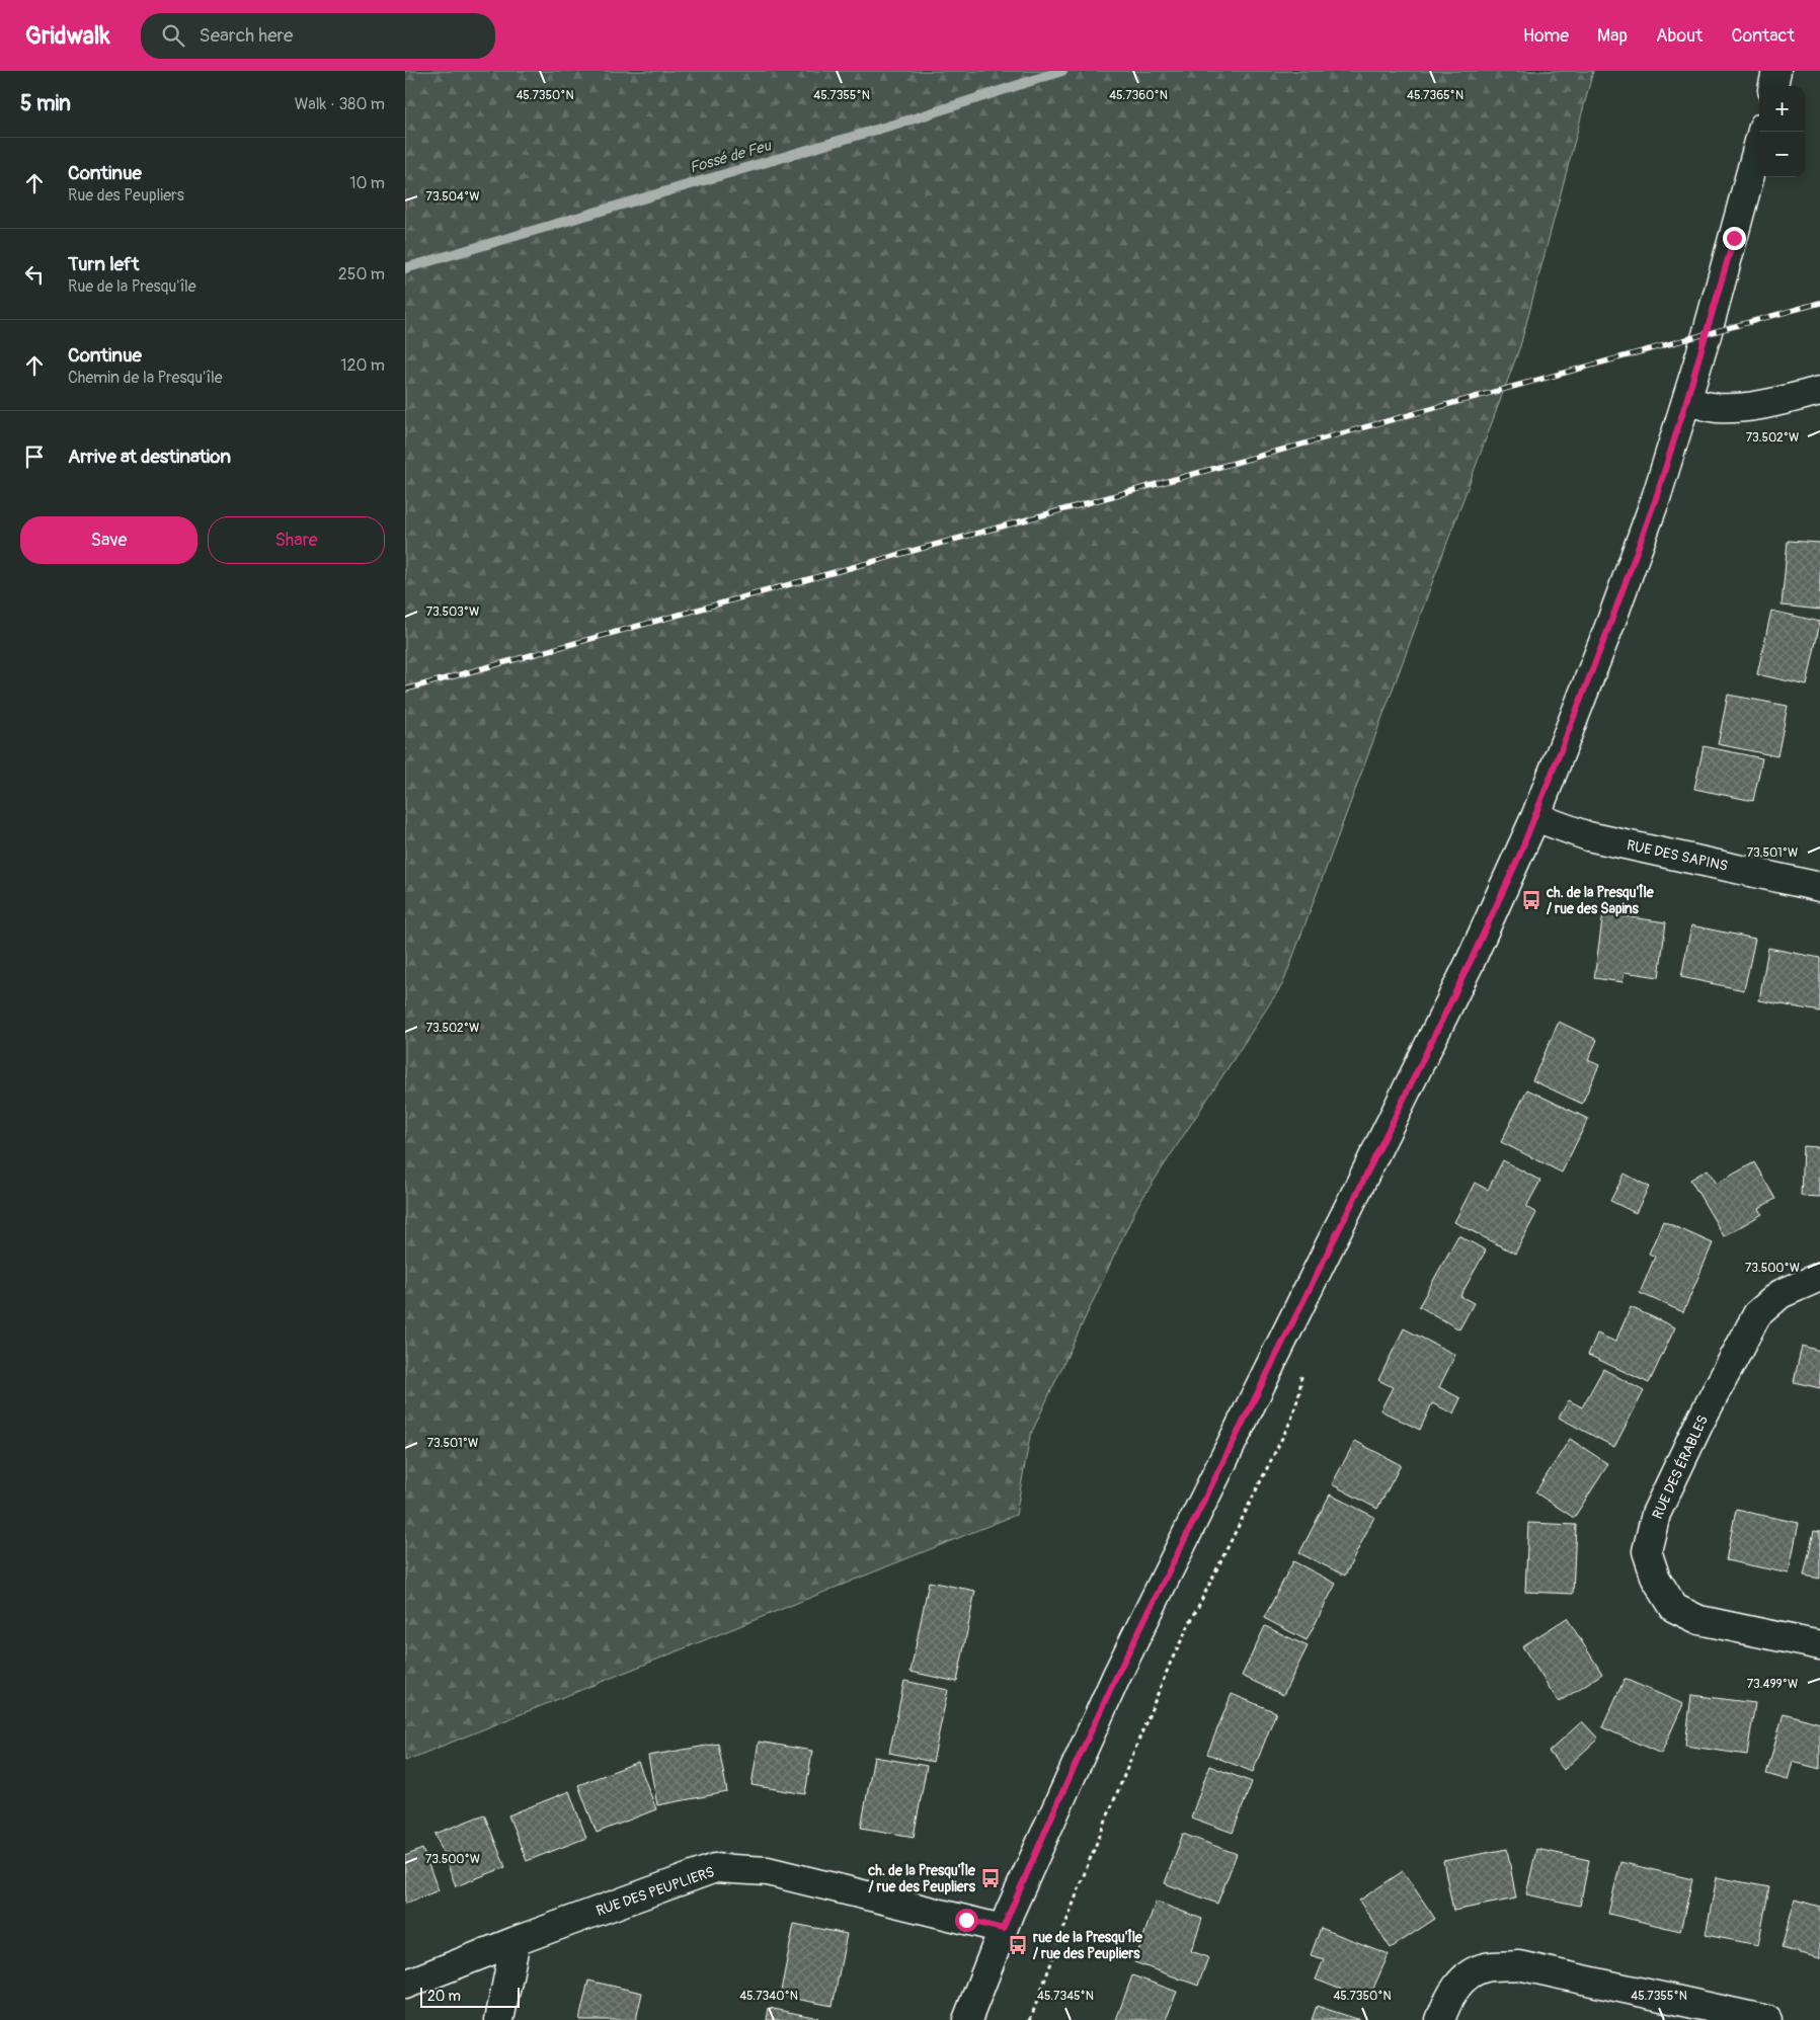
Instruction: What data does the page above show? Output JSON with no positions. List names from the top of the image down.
{
  "streets": {
    "street": ["RUE DES SAPINS", "RUE DES ÉRABLES", "RUE DES PEUPLIERS"]
  },
  "water": ["Fossé de Feu"],
  "places": {
    "bus stop": ["ch. de la Presqu'Île / rue des Sapins", "ch. de la Presqu'Île / rue des Peupliers", "rue de la Presqu'Île / rue des Peupliers"]
  },
  "scale_bar": "20 m",
  "page": {
    "header": "Gridwalk",
    "search": "Search here",
    "nav": [
      "Home",
      "Map",
      "About",
      "Contact"
    ],
    "heading": ["5 min", "Walk · 380 m"],
    "map_buttons": ["+", "−"],
    "list": [
      ["Continue", "Rue des Peupliers", "10 m"],
      ["Turn left", "Rue de la Presqu'île", "250 m"],
      ["Continue", "Chemin de la Presqu'île", "120 m"],
      "Arrive at destination"
    ],
    "buttons": ["Save", "Share"],
    "scale": "20 m"
  },
  "coordinates": [
    "45.7350°N",
    "45.7355°N",
    "45.7360°N",
    "45.7365°N",
    "73.504°W",
    "73.502°W",
    "73.503°W",
    "73.501°W",
    "73.500°W",
    "73.499°W",
    "45.7340°N",
    "45.7345°N"
  ]
}
